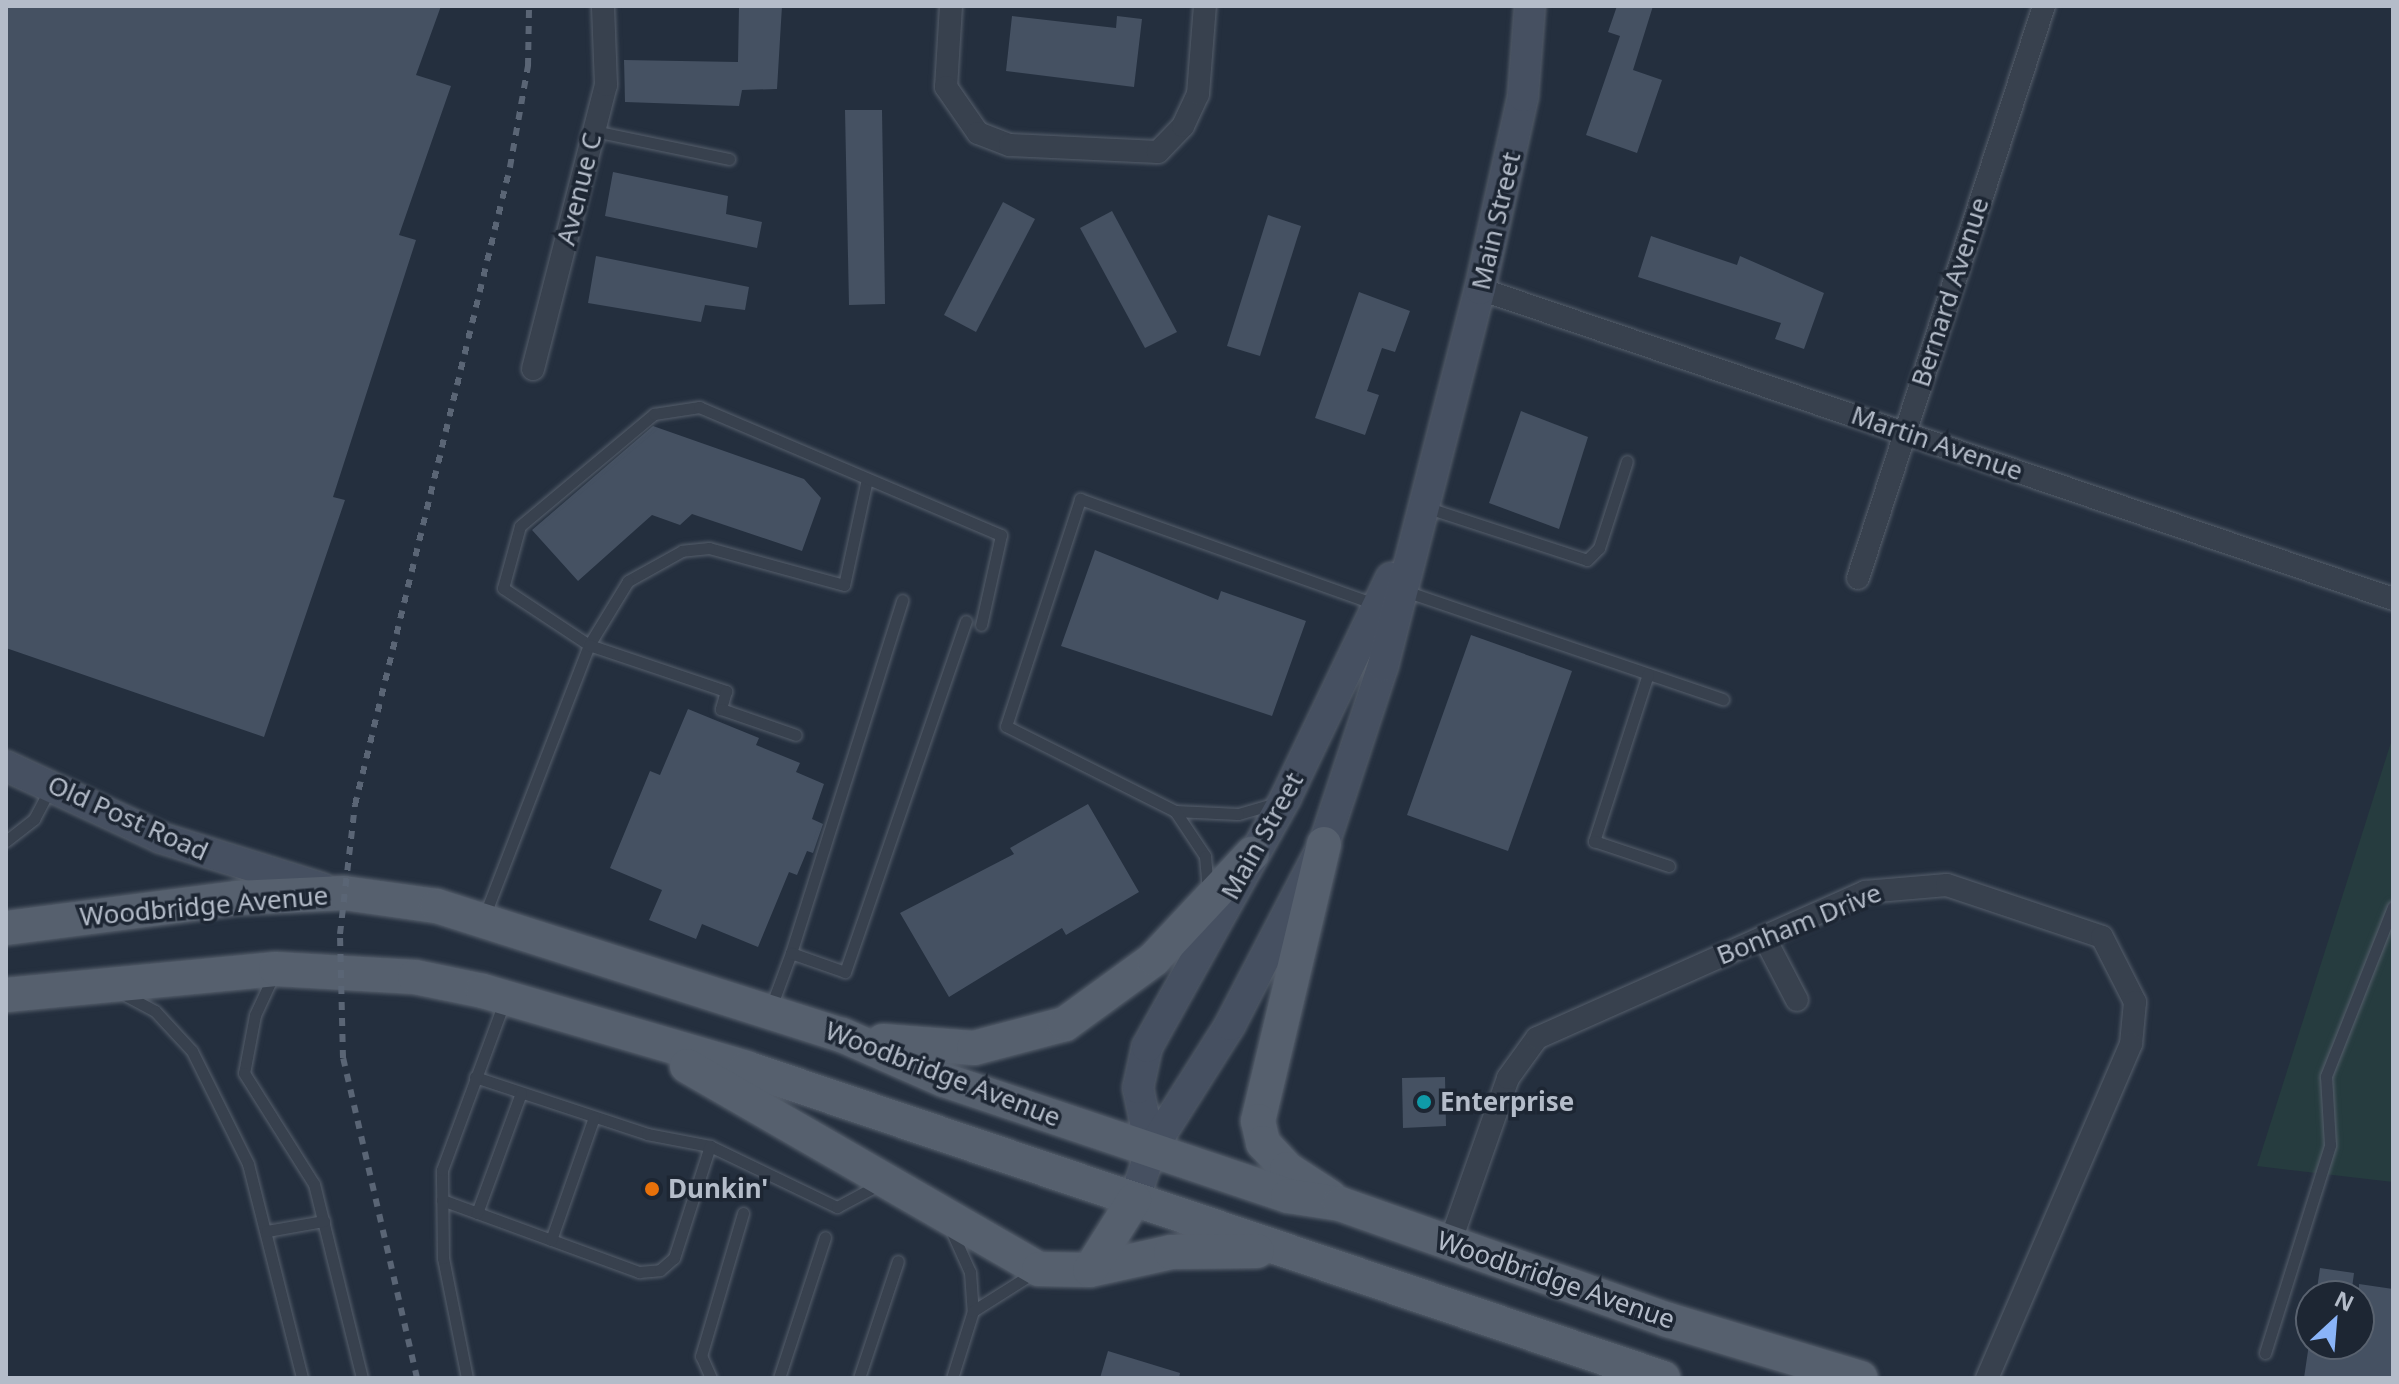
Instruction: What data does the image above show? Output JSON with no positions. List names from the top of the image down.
{
  "streets": {
    "main road": ["Main Street", "Old Post Road", "Woodbridge Avenue"],
    "street": [
      "Avenue C",
      "Bernard Avenue",
      "Martin Avenue",
      "Bonham Drive"
    ]
  },
  "crossings": [
    ["Main Street", "Martin Avenue"],
    ["Main Street", "Woodbridge Avenue"],
    ["Bernard Avenue", "Martin Avenue"],
    ["Old Post Road", "Woodbridge Avenue"],
    ["Woodbridge Avenue", "Bonham Drive"]
  ],
  "places": ["Enterprise", "Dunkin'"],
  "north": "top right"
}
